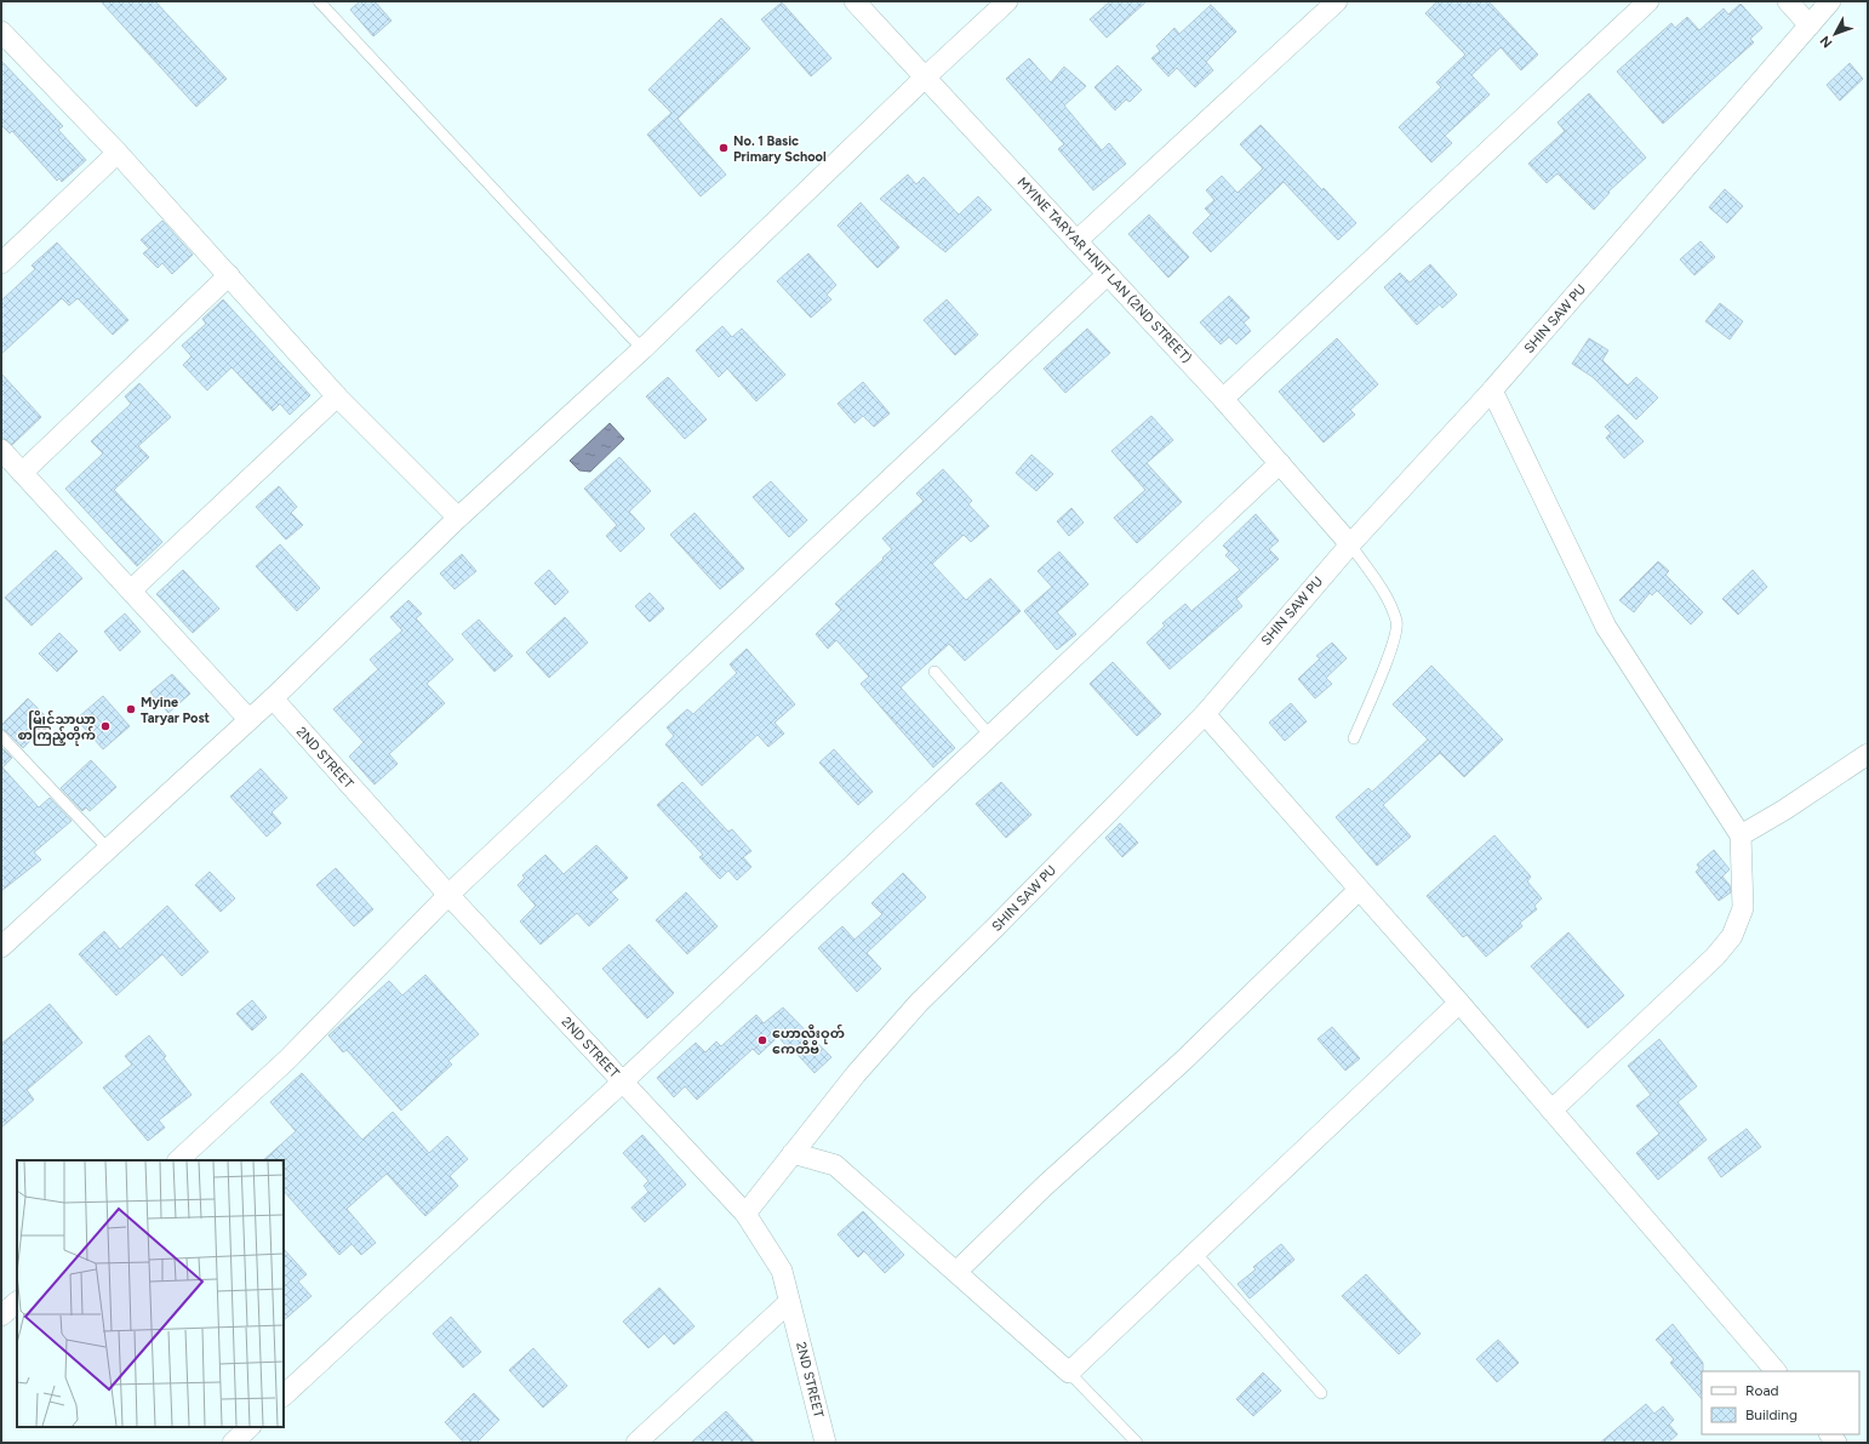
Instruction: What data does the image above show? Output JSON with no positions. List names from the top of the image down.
{
  "streets": {
    "street": ["MYINE TARYAR HNIT LAN (2ND STREET)", "SHIN SAW PU", "2ND STREET"]
  },
  "crossings": [
    ["MYINE TARYAR HNIT LAN (2ND STREET)", "SHIN SAW PU"],
    ["SHIN SAW PU", "2ND STREET"]
  ],
  "places": [
    "No. 1 Basic Primary School",
    "Myine Taryar Post",
    "မြိုင်သာယာ စာကြည့်တိုက်",
    "ဟောလီးဝုတ် ကေတီဗီ"
  ],
  "legend": ["Road", "Building"],
  "north": "bottom left"
}
